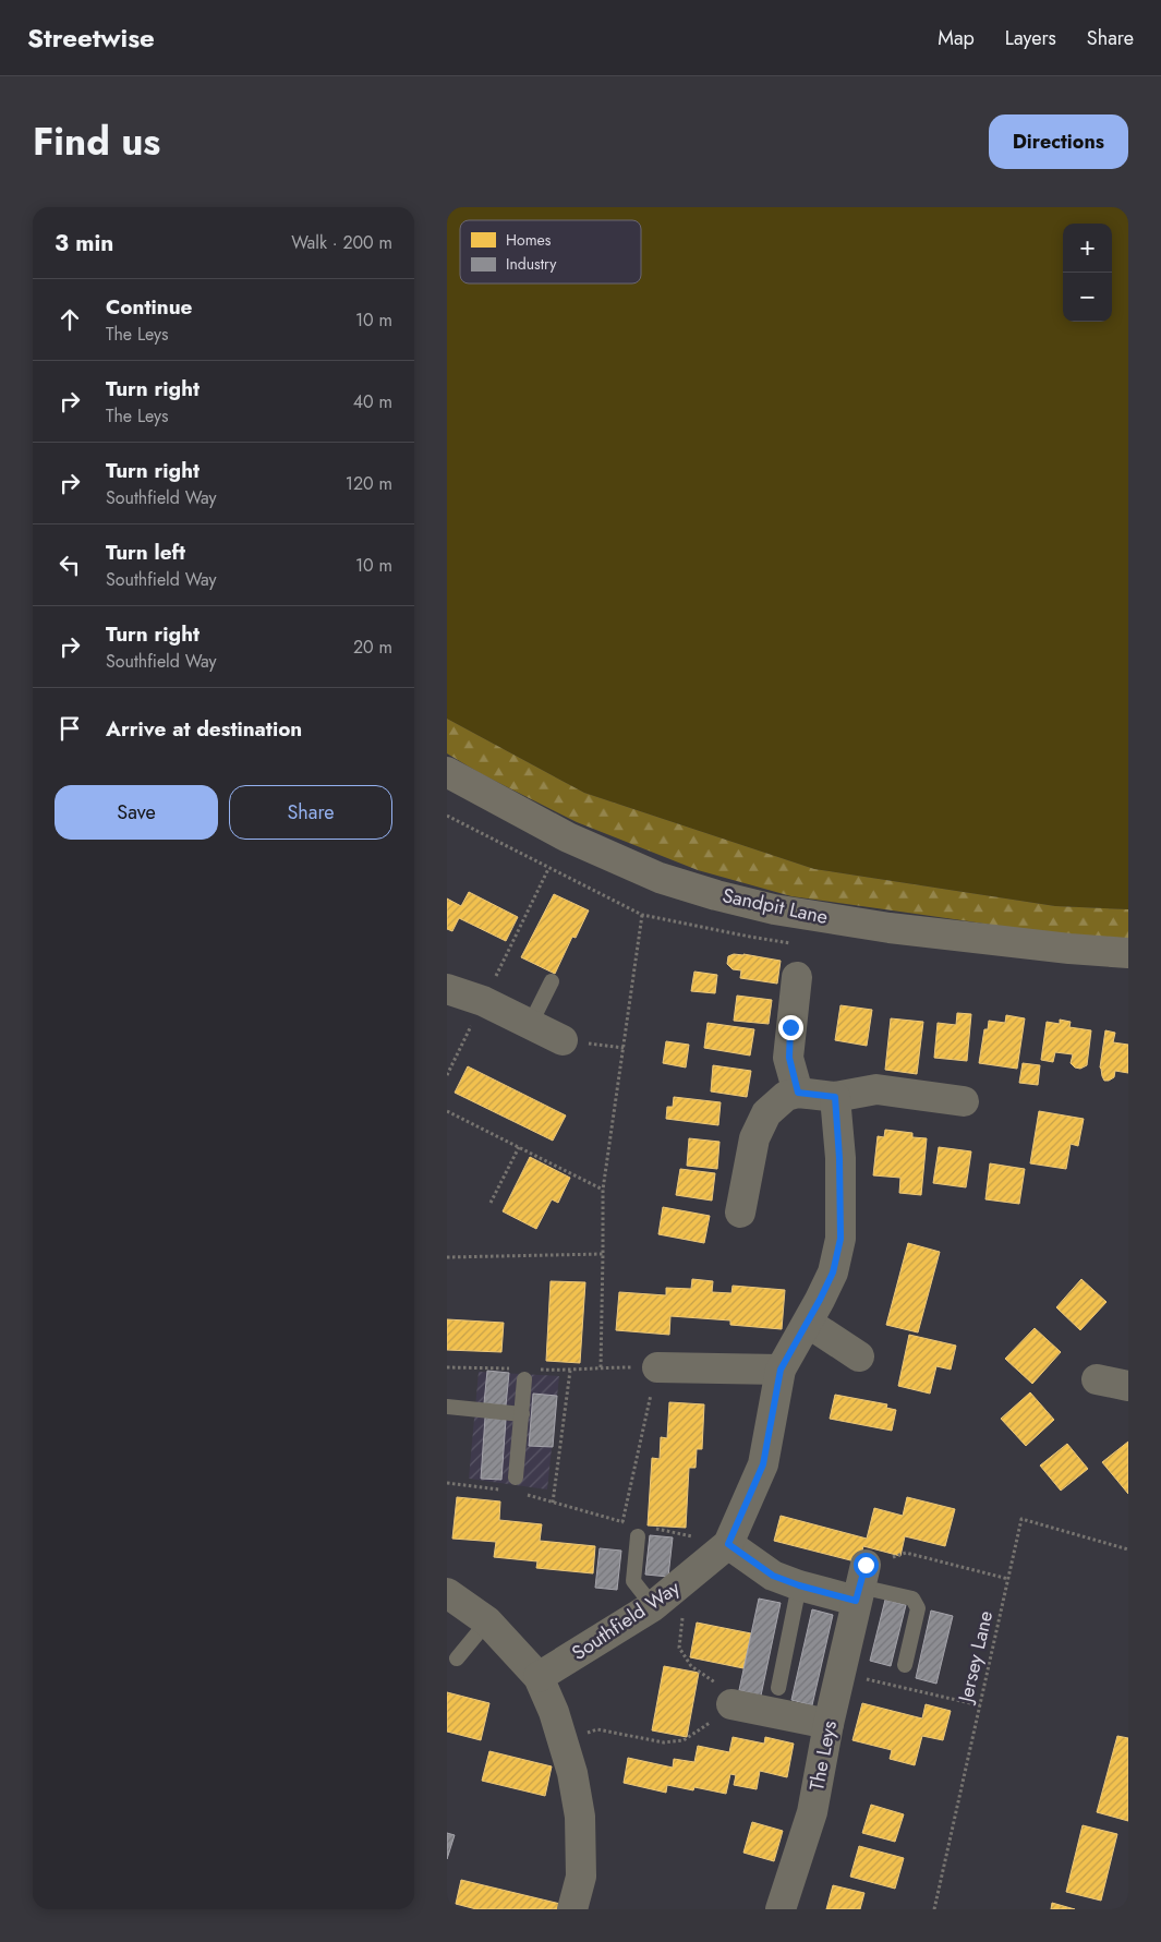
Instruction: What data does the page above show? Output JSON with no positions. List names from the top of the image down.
{
  "streets": {
    "street": ["Sandpit Lane", "Southfield Way", "The Leys"],
    "path": ["Jersey Lane"]
  },
  "legend": ["Homes", "Industry"],
  "page": {
    "header": "Streetwise",
    "nav": ["Map", "Layers", "Share"],
    "title": "Find us",
    "buttons": [
      "Directions",
      ["Save", "Share"]
    ],
    "heading": ["3 min", "Walk · 200 m"],
    "map_buttons": ["+", "−"],
    "list": [
      ["Continue", "The Leys", "10 m"],
      ["Turn right", "The Leys", "40 m"],
      ["Turn right", "Southfield Way", "120 m"],
      ["Turn left", "Southfield Way", "10 m"],
      ["Turn right", "Southfield Way", "20 m"],
      "Arrive at destination"
    ]
  }
}
